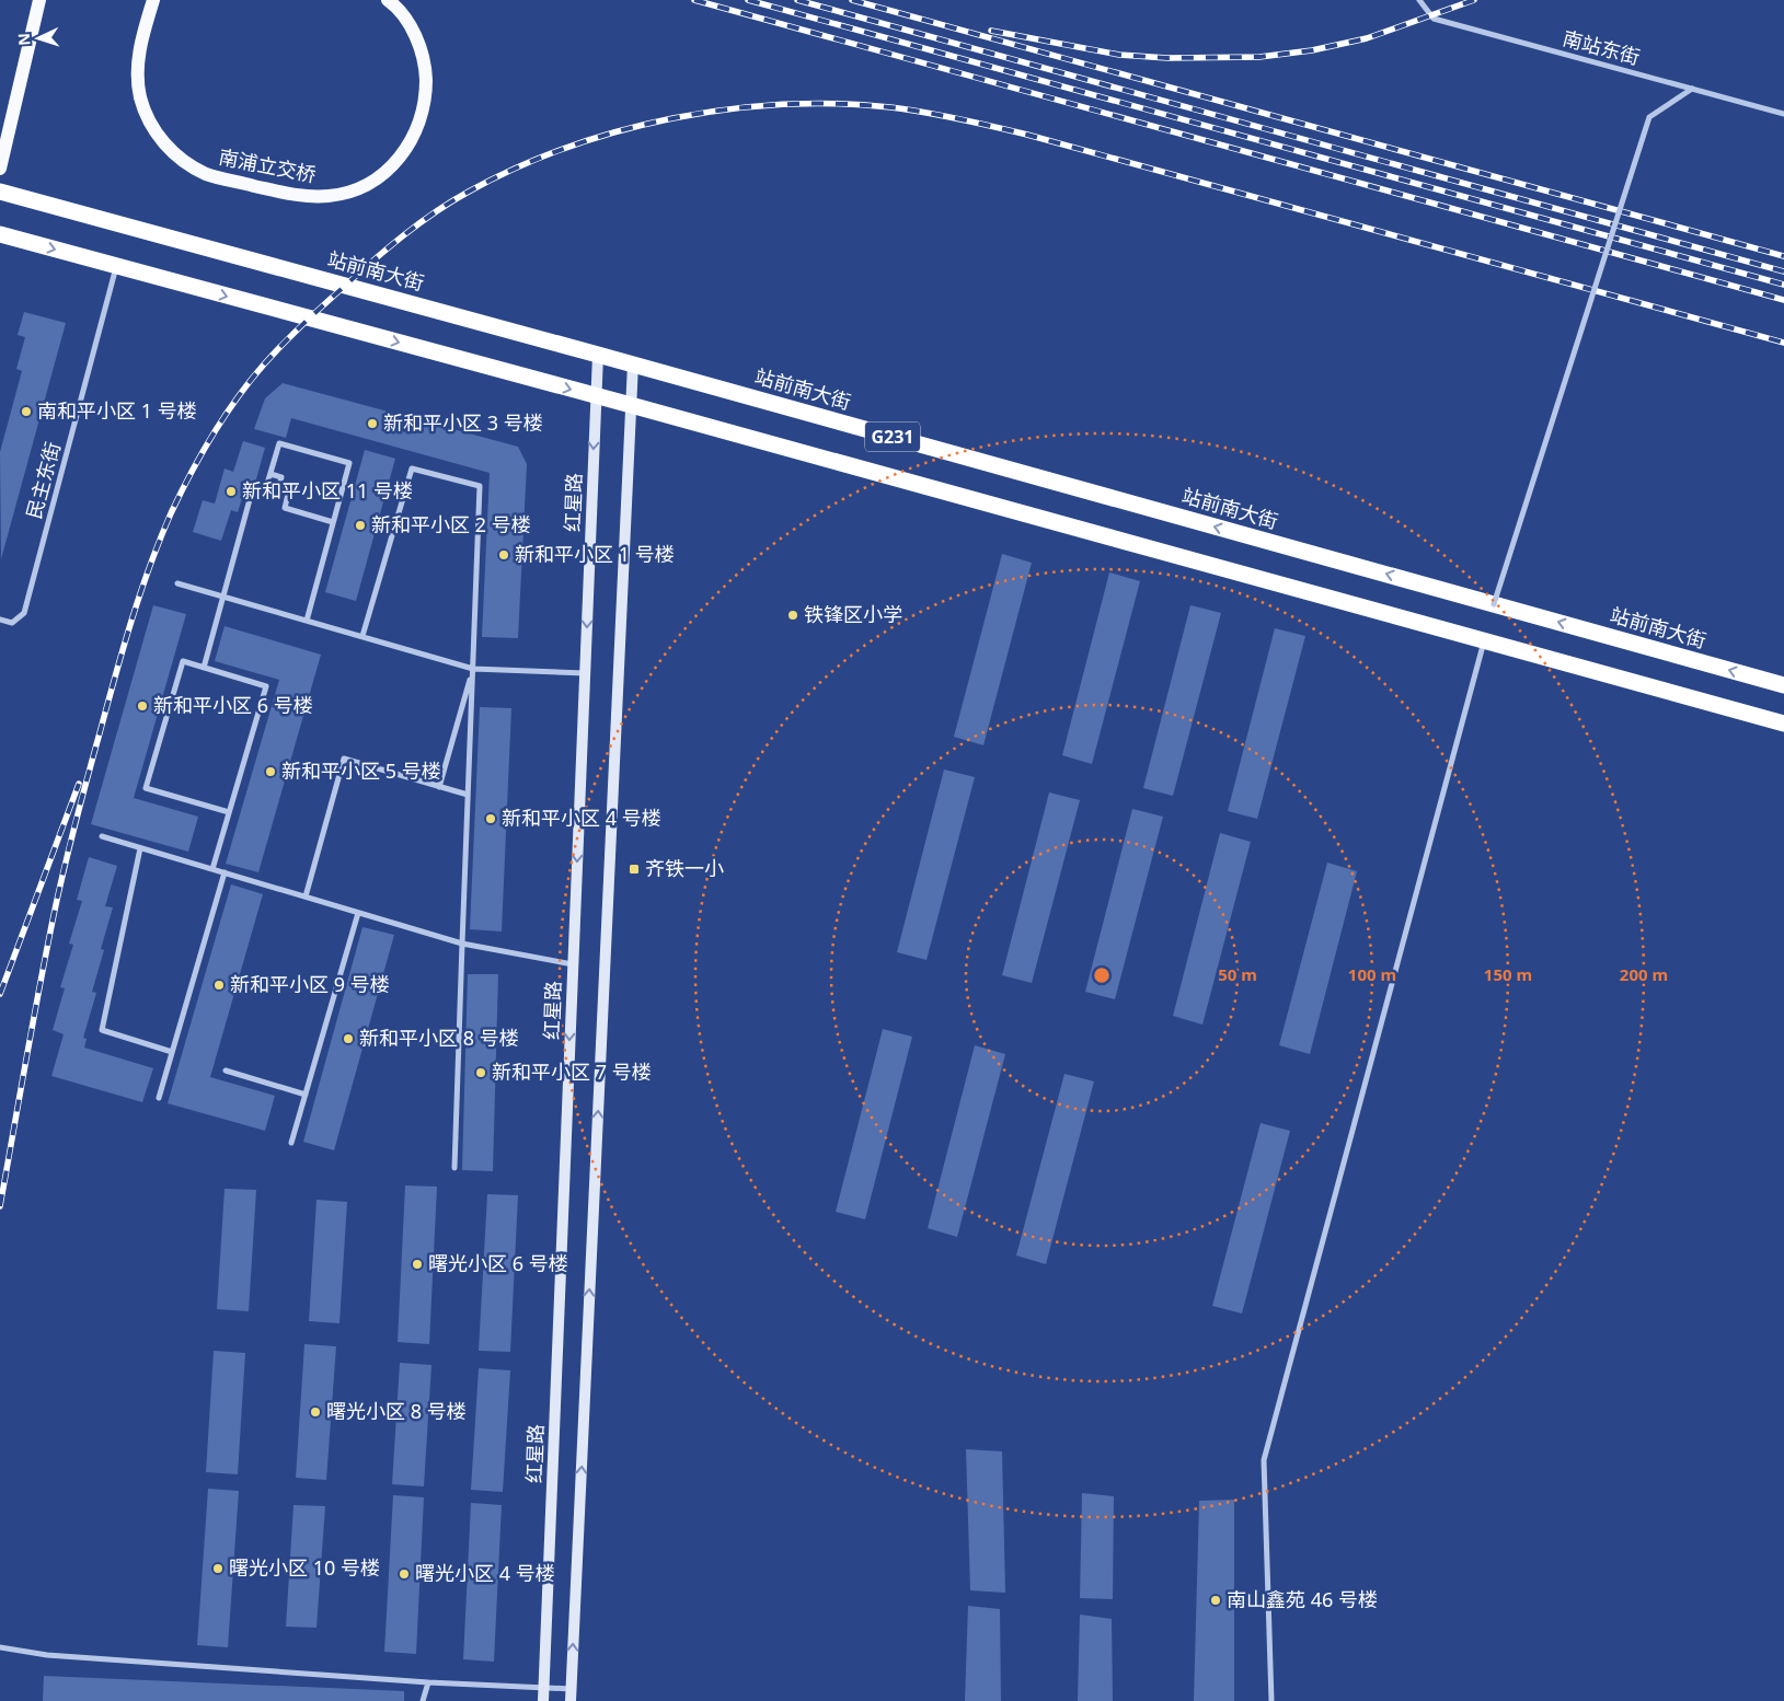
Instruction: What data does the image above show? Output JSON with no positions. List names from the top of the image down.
{
  "streets": {
    "highway": ["站前南大街", "G231"],
    "main road": ["南浦立交桥"],
    "street": ["南站东街", "民主东街", "红星路"]
  },
  "crossings": [
    ["站前南大街", "红星路"],
    ["G231", "民主东街"],
    ["G231", "红星路"]
  ],
  "places": {
    "other": [
      "南和平小区 1 号楼",
      "新和平小区 3 号楼",
      "新和平小区 11 号楼",
      "新和平小区 2 号楼",
      "新和平小区 1 号楼",
      "铁锋区小学",
      "新和平小区 6 号楼",
      "新和平小区 5 号楼",
      "新和平小区 4 号楼",
      "新和平小区 9 号楼",
      "新和平小区 8 号楼",
      "新和平小区 7 号楼",
      "曙光小区 6 号楼",
      "曙光小区 8 号楼",
      "曙光小区 10 号楼",
      "曙光小区 4 号楼",
      "南山鑫苑 46 号楼"
    ],
    "transit": ["齐铁一小"]
  },
  "north": "left",
  "rings": [
    "50 m",
    "100 m",
    "150 m",
    "200 m"
  ]
}
